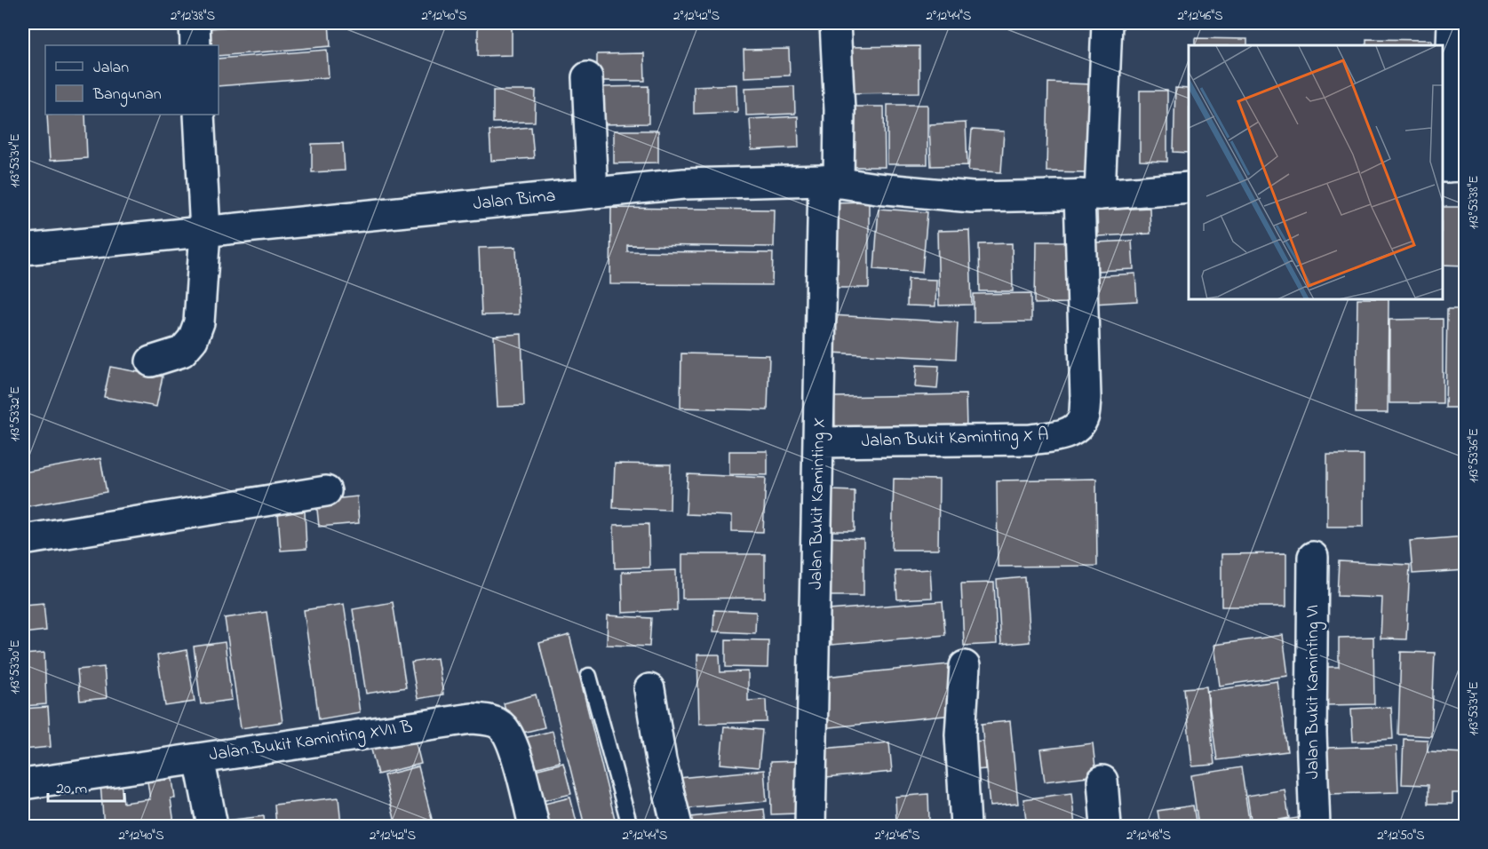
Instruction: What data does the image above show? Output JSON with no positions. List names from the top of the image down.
{
  "streets": {
    "street": [
      "Jalan Bima",
      "Jalan Bukit Kaminting X A",
      "Jalan Bukit Kaminting X",
      "Jalan Bukit Kaminting VI",
      "Jalan Bukit Kaminting XVII B"
    ]
  },
  "crossings": [
    ["Jalan Bima", "Jalan Bukit Kaminting X A"],
    ["Jalan Bima", "Jalan Bukit Kaminting X"],
    ["Jalan Bukit Kaminting X A", "Jalan Bukit Kaminting X"]
  ],
  "legend": ["Jalan", "Bangunan"],
  "scale_bar": "20 m",
  "coordinates": [
    "2°12'38\"S",
    "2°12'40\"S",
    "2°12'42\"S",
    "2°12'44\"S",
    "2°12'46\"S",
    "113°53'34\"E",
    "113°53'38\"E",
    "113°53'32\"E",
    "113°53'36\"E",
    "113°53'30\"E",
    "2°12'48\"S",
    "2°12'50\"S"
  ]
}
